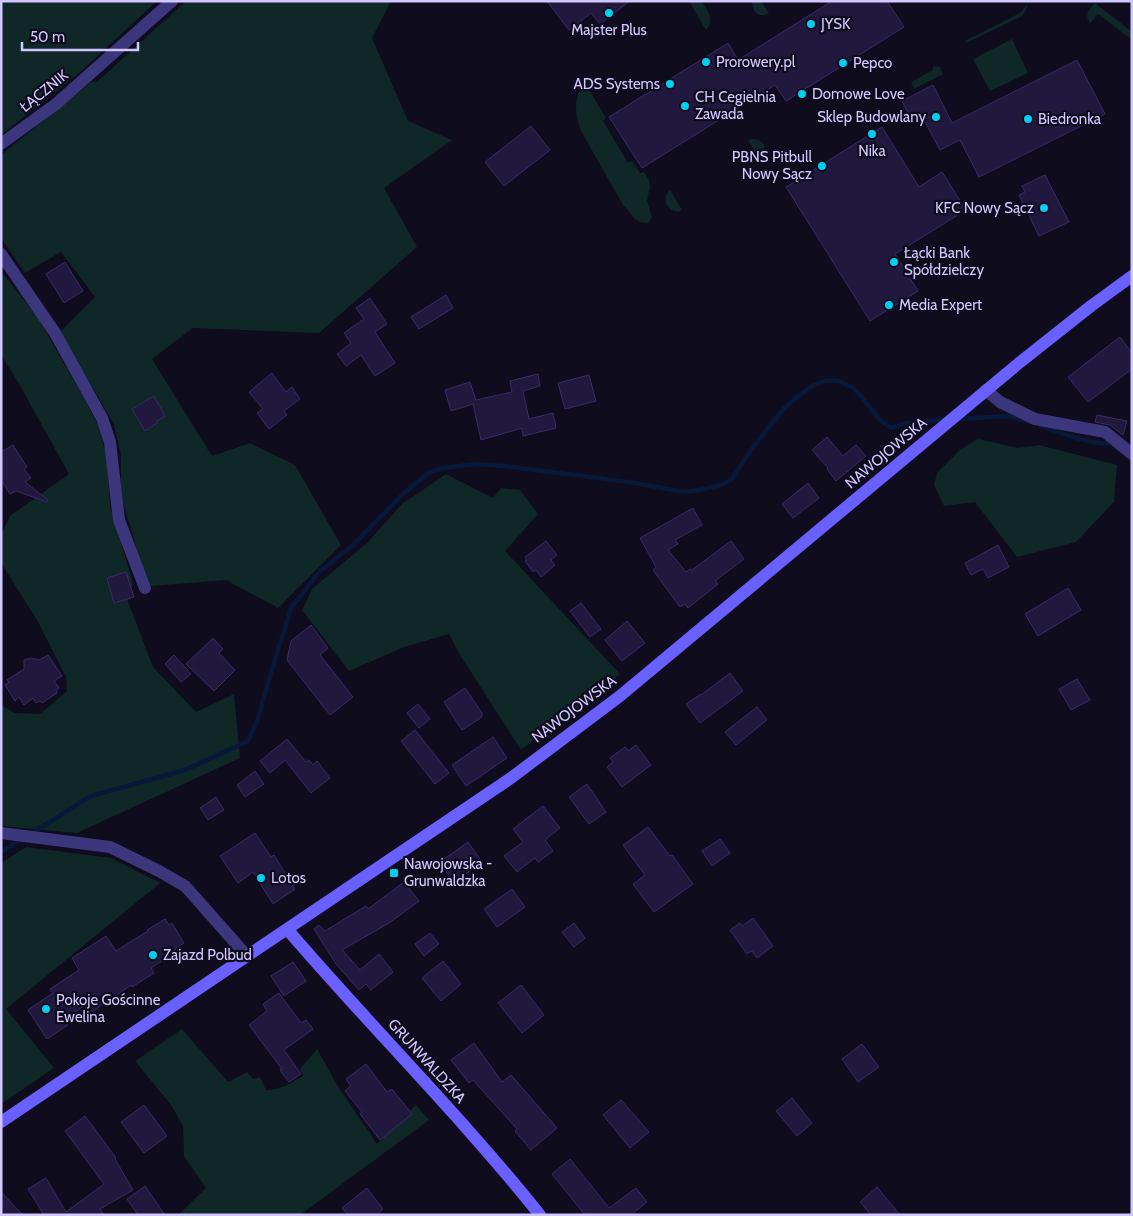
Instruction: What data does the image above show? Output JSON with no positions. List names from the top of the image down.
{
  "streets": {
    "street": ["ŁĄCZNIK", "NAWOJOWSKA", "GRUNWALDZKA"]
  },
  "crossings": [
    ["NAWOJOWSKA", "GRUNWALDZKA"]
  ],
  "places": {
    "other": [
      "Majster Plus",
      "JYSK",
      "Prorowery.pl",
      "Pepco",
      "ADS Systems",
      "Domowe Love",
      "CH Cegielnia Zawada",
      "Sklep Budowlany",
      "Biedronka",
      "Nika",
      "PBNS Pitbull Nowy Sącz",
      "KFC Nowy Sącz",
      "Łącki Bank Spółdzielczy",
      "Media Expert",
      "Lotos",
      "Zajazd Polbud",
      "Pokoje Gościnne Ewelina"
    ],
    "transit": ["Nawojowska - Grunwaldzka"]
  },
  "scale_bar": "50 m"
}
